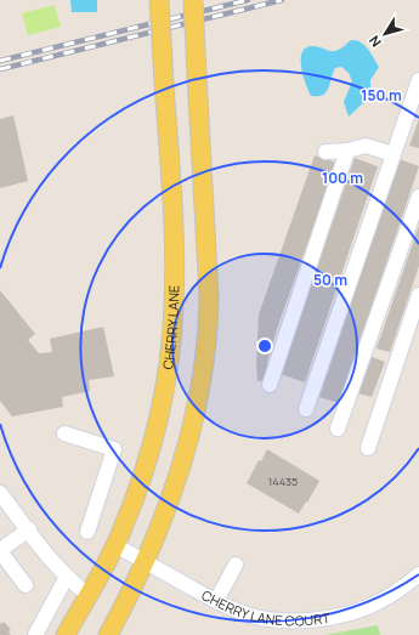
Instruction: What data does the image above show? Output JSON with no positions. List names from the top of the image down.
{
  "streets": {
    "main road": ["CHERRY LANE"],
    "street": ["CHERRY LANE COURT"]
  },
  "crossings": [
    ["CHERRY LANE", "CHERRY LANE COURT"]
  ],
  "house_numbers": ["14435"],
  "north": "bottom left",
  "rings": ["150 m", "100 m", "50 m"]
}
